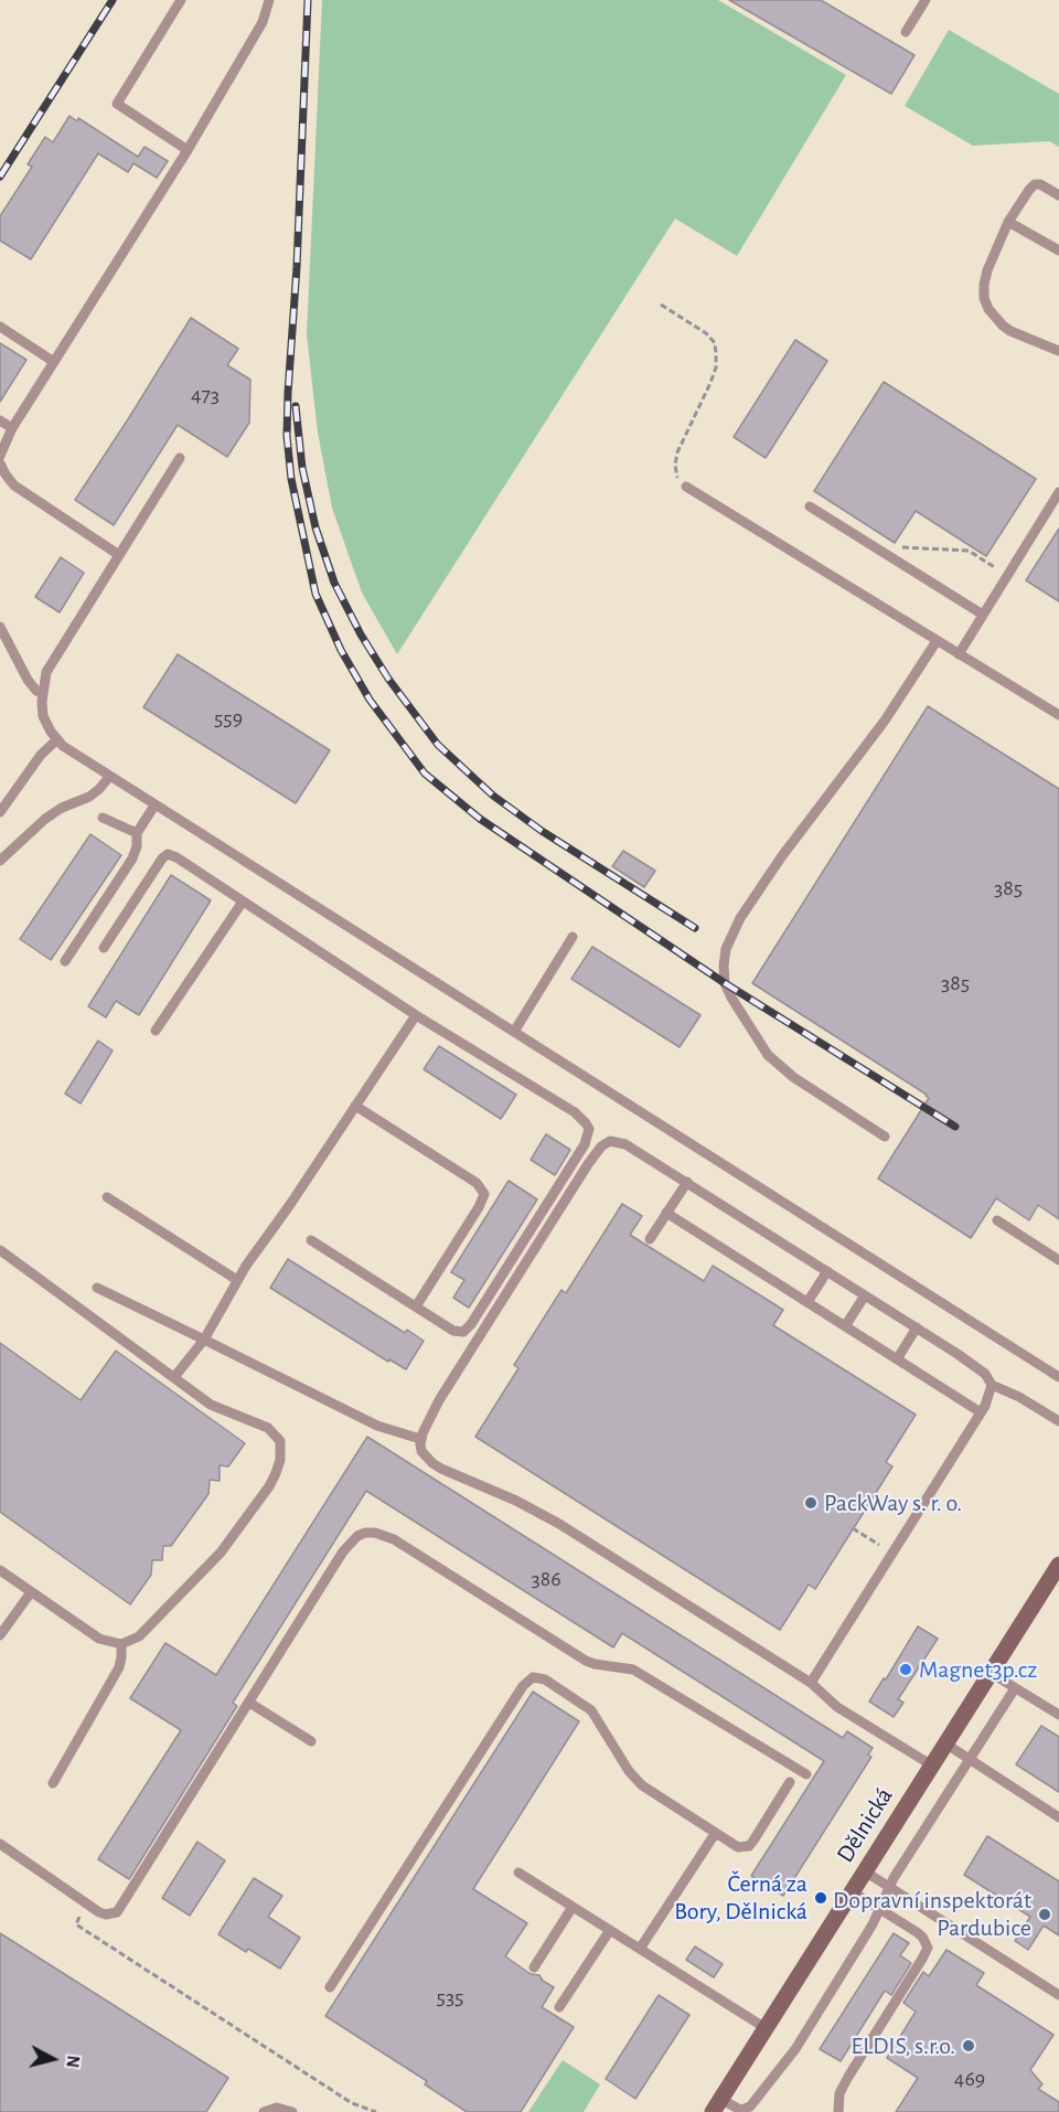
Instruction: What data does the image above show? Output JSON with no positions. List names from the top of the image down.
{
  "streets": {
    "street": ["Dělnická"]
  },
  "places": [
    "PackWay s. r. o.",
    "Magnet3p.cz",
    "Černá za Bory, Dělnická",
    "Dopravní inspektorát Pardubice",
    "ELDIS, s.r.o."
  ],
  "house_numbers": [
    "473",
    "559",
    "385",
    "385",
    "386",
    "535",
    "469"
  ],
  "north": "right"
}
